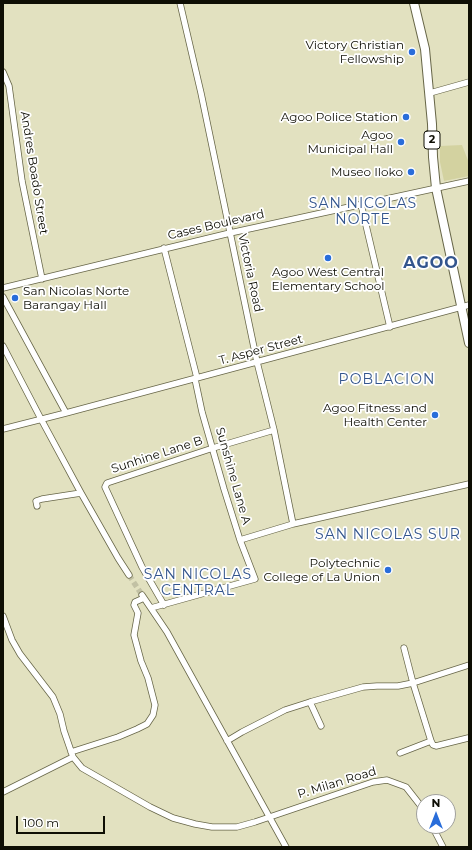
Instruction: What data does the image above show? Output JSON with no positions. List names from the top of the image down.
{
  "streets": {
    "highway": ["2"],
    "street": [
      "Andres Boado Street",
      "Cases Boulevard",
      "Victoria Road",
      "T. Asper Street",
      "Sunhine Lane B",
      "Sunshine Lane A",
      "P. Milan Road"
    ]
  },
  "crossings": [
    ["2", "Cases Boulevard"],
    ["2", "T. Asper Street"],
    ["Andres Boado Street", "Cases Boulevard"],
    ["Cases Boulevard", "Victoria Road"],
    ["Cases Boulevard", "Sunshine Lane A"],
    ["Victoria Road", "T. Asper Street"],
    ["Victoria Road", "Sunhine Lane B"],
    ["T. Asper Street", "Sunshine Lane A"],
    ["Sunhine Lane B", "Sunshine Lane A"]
  ],
  "districts": [
    "SAN NICOLAS NORTE",
    "AGOO",
    "POBLACION",
    "SAN NICOLAS SUR",
    "SAN NICOLAS CENTRAL"
  ],
  "places": [
    "Victory Christian Fellowship",
    "Agoo Police Station",
    "Agoo Municipal Hall",
    "Museo Iloko",
    "Agoo West Central Elementary School",
    "San Nicolas Norte Barangay Hall",
    "Agoo Fitness and Health Center",
    "Polytechnic College of La Union"
  ],
  "scale_bar": "100 m",
  "north": "top"
}
